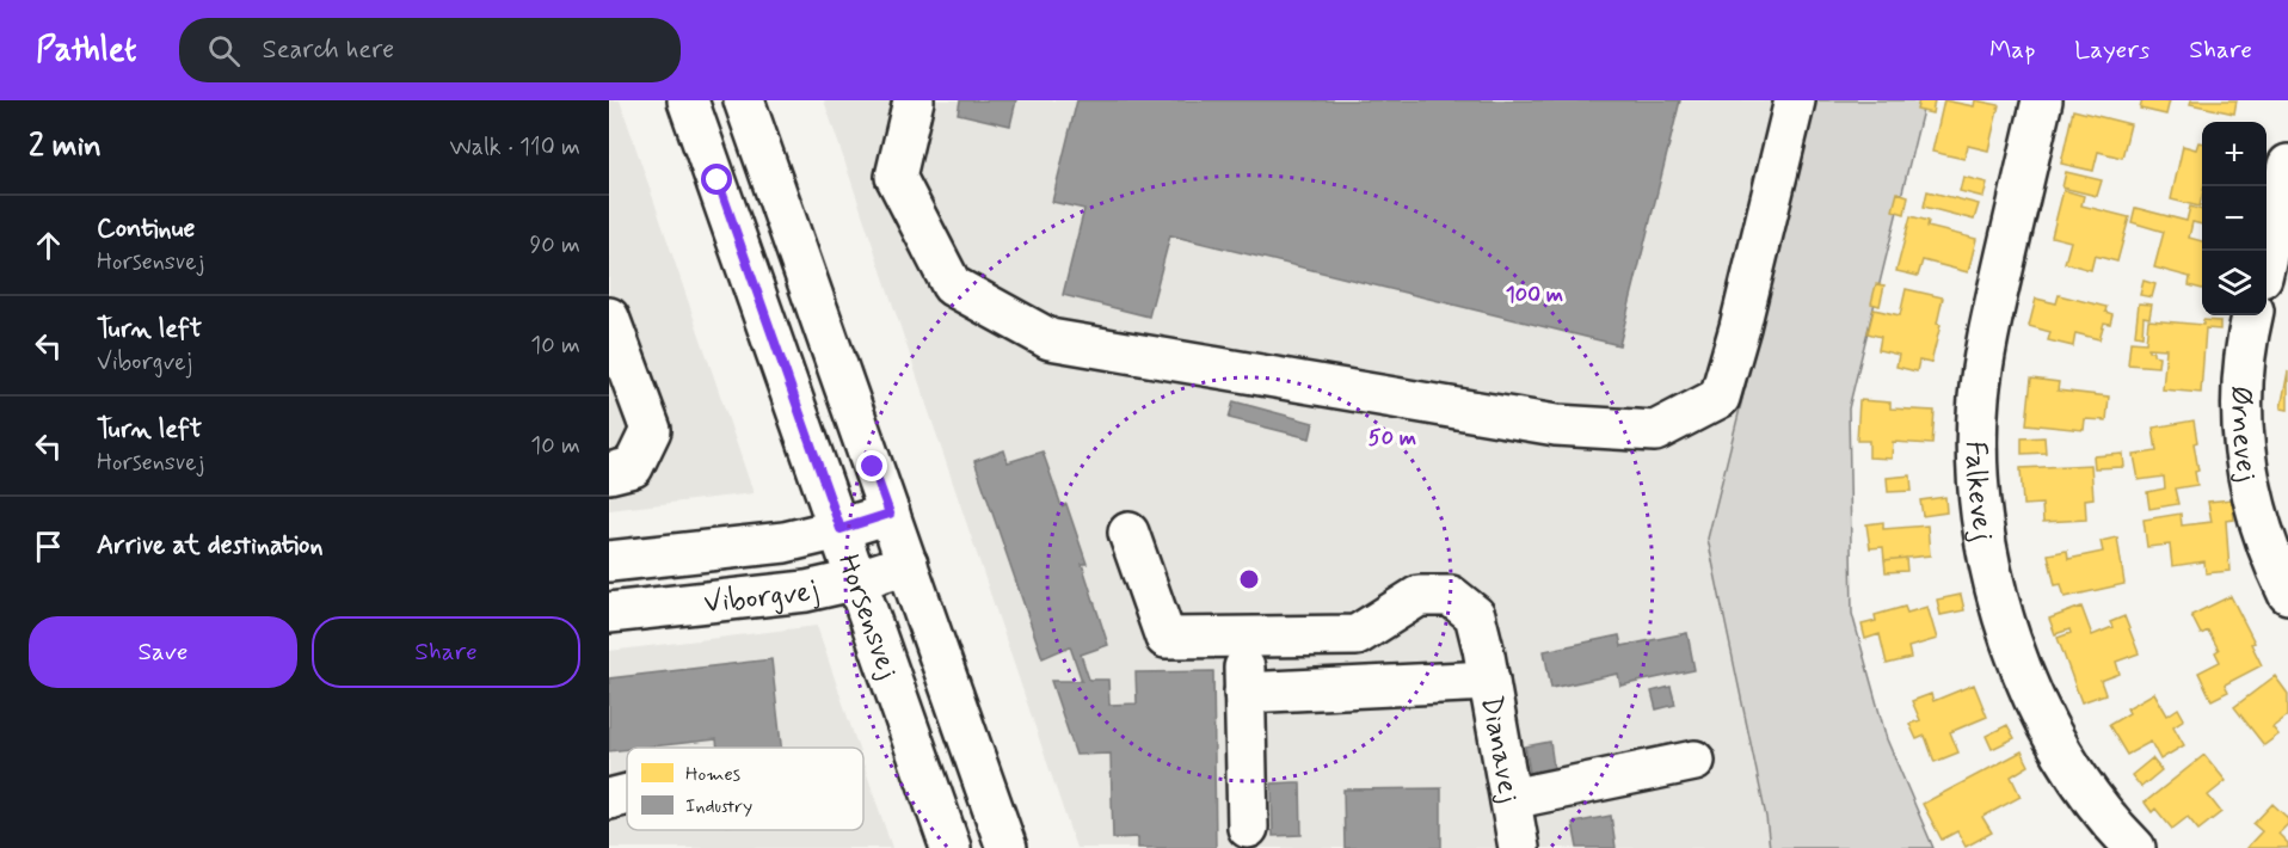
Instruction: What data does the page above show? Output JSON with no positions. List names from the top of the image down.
{
  "streets": {
    "street": [
      "Ørnevej",
      "Falkevej",
      "Viborgvej",
      "Horsensvej",
      "Dianavej"
    ]
  },
  "crossings": [
    ["Viborgvej", "Horsensvej"]
  ],
  "legend": ["Homes", "Industry"],
  "page": {
    "header": "Pathlet",
    "search": "Search here",
    "nav": ["Map", "Layers", "Share"],
    "heading": ["2 min", "Walk · 110 m"],
    "map_buttons": ["+", "−"],
    "list": [
      ["Continue", "Horsensvej", "90 m"],
      ["Turn left", "Viborgvej", "10 m"],
      ["Turn left", "Horsensvej", "10 m"],
      "Arrive at destination"
    ],
    "buttons": ["Save", "Share"]
  },
  "rings": ["100 m", "50 m"]
}
